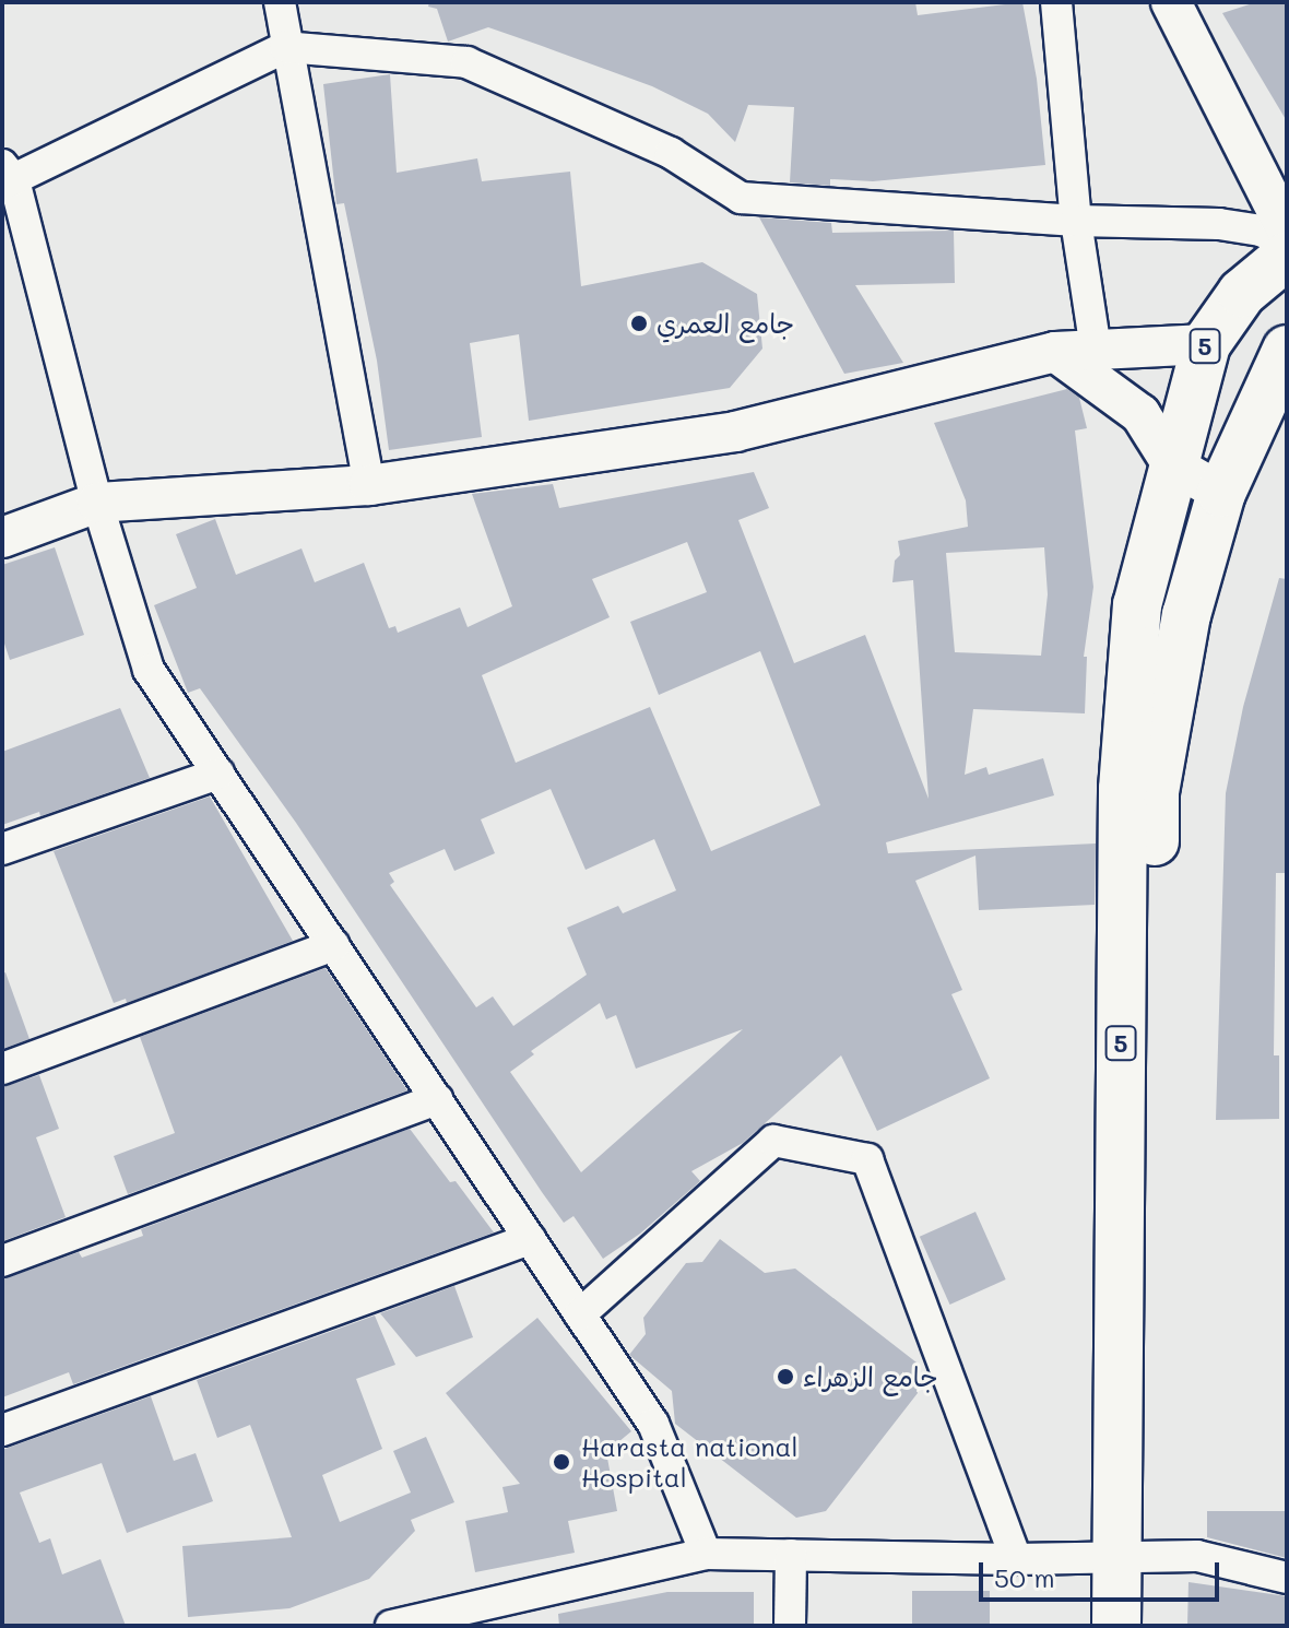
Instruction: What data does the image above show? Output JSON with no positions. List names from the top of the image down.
{
  "streets": {
    "main road": ["5"]
  },
  "places": ["جامع العمري", "جامع الزهراء", "Harasta national Hospital"],
  "scale_bar": "50 m"
}
